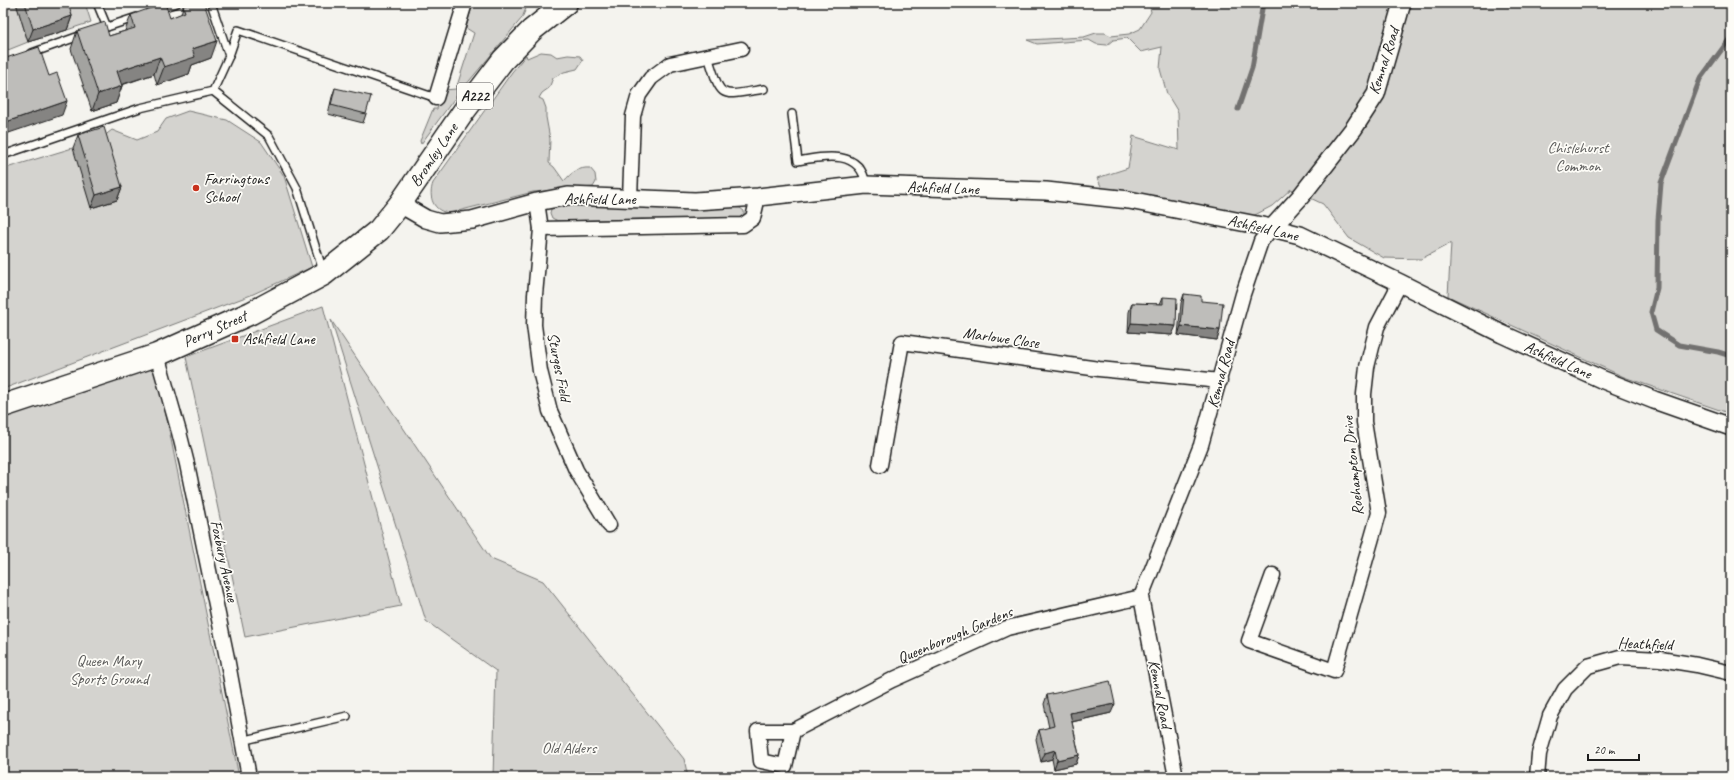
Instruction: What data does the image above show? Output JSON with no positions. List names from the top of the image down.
{
  "streets": {
    "main road": ["A222", "Bromley Lane", "Perry Street"],
    "street": [
      "Kemnal Road",
      "Ashfield Lane",
      "Marlowe Close",
      "Sturges Field",
      "Roehampton Drive",
      "Foxbury Avenue",
      "Queenborough Gardens",
      "Heathfield"
    ]
  },
  "crossings": [
    ["Kemnal Road", "Ashfield Lane"],
    ["Kemnal Road", "Marlowe Close"],
    ["Kemnal Road", "Queenborough Gardens"],
    ["Bromley Lane", "Ashfield Lane"],
    ["Bromley Lane", "Perry Street"],
    ["Ashfield Lane", "Perry Street"],
    ["Ashfield Lane", "Sturges Field"],
    ["Ashfield Lane", "Roehampton Drive"],
    ["Perry Street", "Foxbury Avenue"]
  ],
  "parks": ["Chislehurst Common", "Queen Mary Sports Ground", "Old Alders"],
  "places": {
    "other": ["Farringtons School"],
    "transit": ["Ashfield Lane"]
  },
  "scale_bar": "20 m"
}
